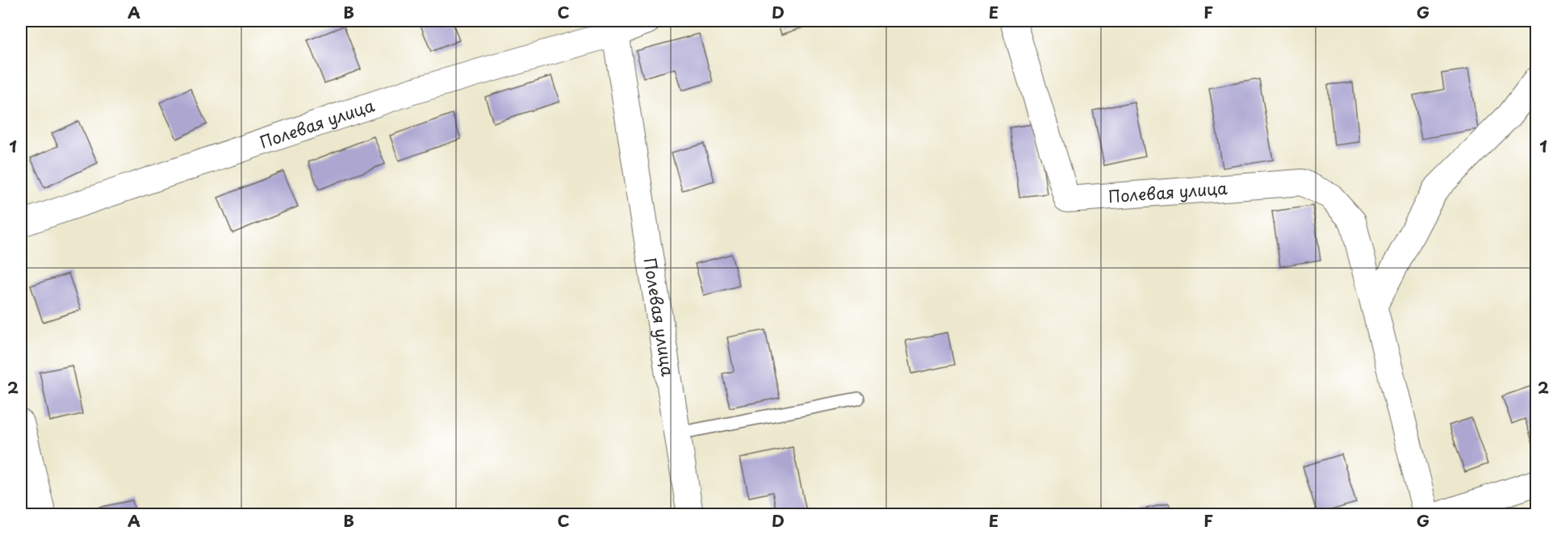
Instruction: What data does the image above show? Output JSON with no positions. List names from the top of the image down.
{
  "streets": {
    "street": ["Полевая улица"]
  },
  "grid": {
    "columns": [
      "A",
      "B",
      "C",
      "D",
      "E",
      "F",
      "G"
    ],
    "rows": ["1", "2"]
  }
}
